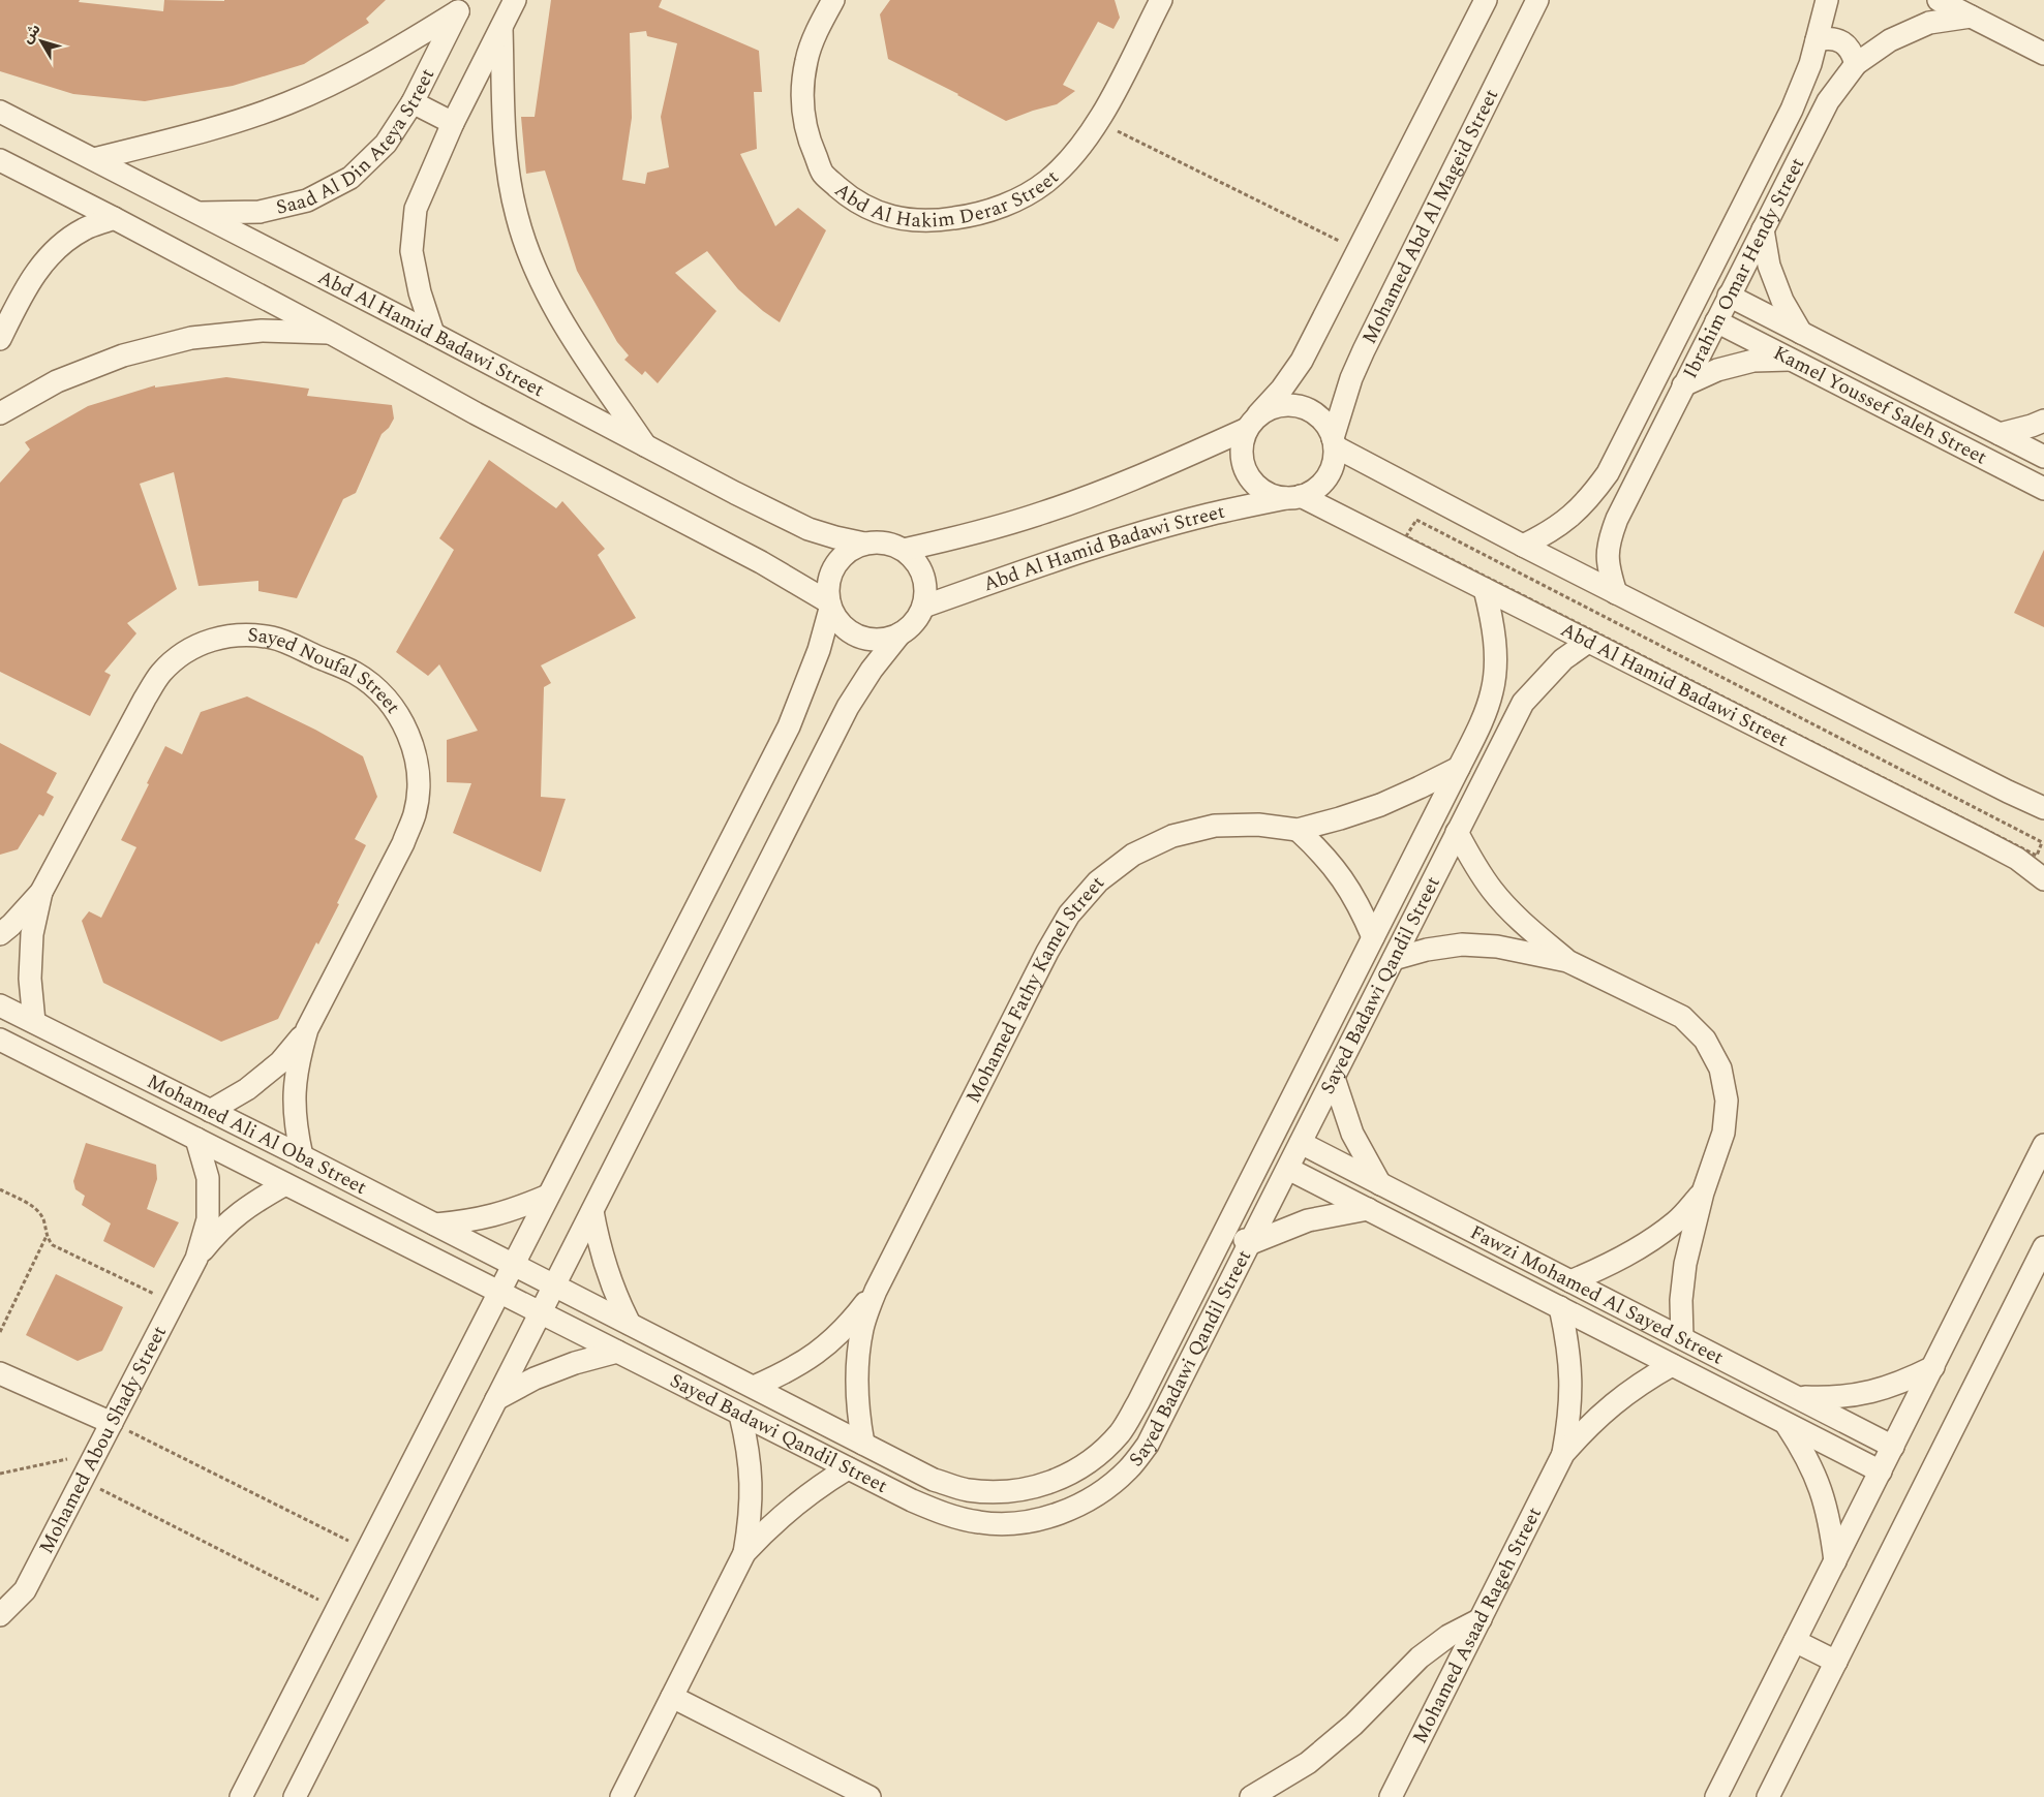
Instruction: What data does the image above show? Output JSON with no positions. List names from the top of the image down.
{
  "streets": {
    "street": [
      "Saad Al Din Ateya Street",
      "Abd Al Hakim Derar Street",
      "Mohamed Abd Al Mageid Street",
      "Ibrahim Omar Hendy Street",
      "Abd Al Hamid Badawi Street",
      "Kamel Youssef Saleh Street",
      "Sayed Noufal Street",
      "Sayed Badawi Qandil Street",
      "Mohamed Fathy Kamel Street",
      "Mohamed Ali Al Oba Street",
      "Fawzi Mohamed Al Sayed Street",
      "Mohamed Abou Shady Street",
      "Mohamed Asaad Rageh Street"
    ]
  },
  "crossings": [
    ["Saad Al Din Ateya Street", "Abd Al Hamid Badawi Street"],
    ["Mohamed Abd Al Mageid Street", "Abd Al Hamid Badawi Street"],
    ["Ibrahim Omar Hendy Street", "Kamel Youssef Saleh Street"],
    ["Abd Al Hamid Badawi Street", "Sayed Badawi Qandil Street"],
    ["Sayed Noufal Street", "Mohamed Ali Al Oba Street"],
    ["Sayed Badawi Qandil Street", "Mohamed Fathy Kamel Street"],
    ["Sayed Badawi Qandil Street", "Mohamed Ali Al Oba Street"],
    ["Sayed Badawi Qandil Street", "Fawzi Mohamed Al Sayed Street"],
    ["Mohamed Ali Al Oba Street", "Mohamed Abou Shady Street"],
    ["Fawzi Mohamed Al Sayed Street", "Mohamed Asaad Rageh Street"]
  ],
  "north": "top left"
}
